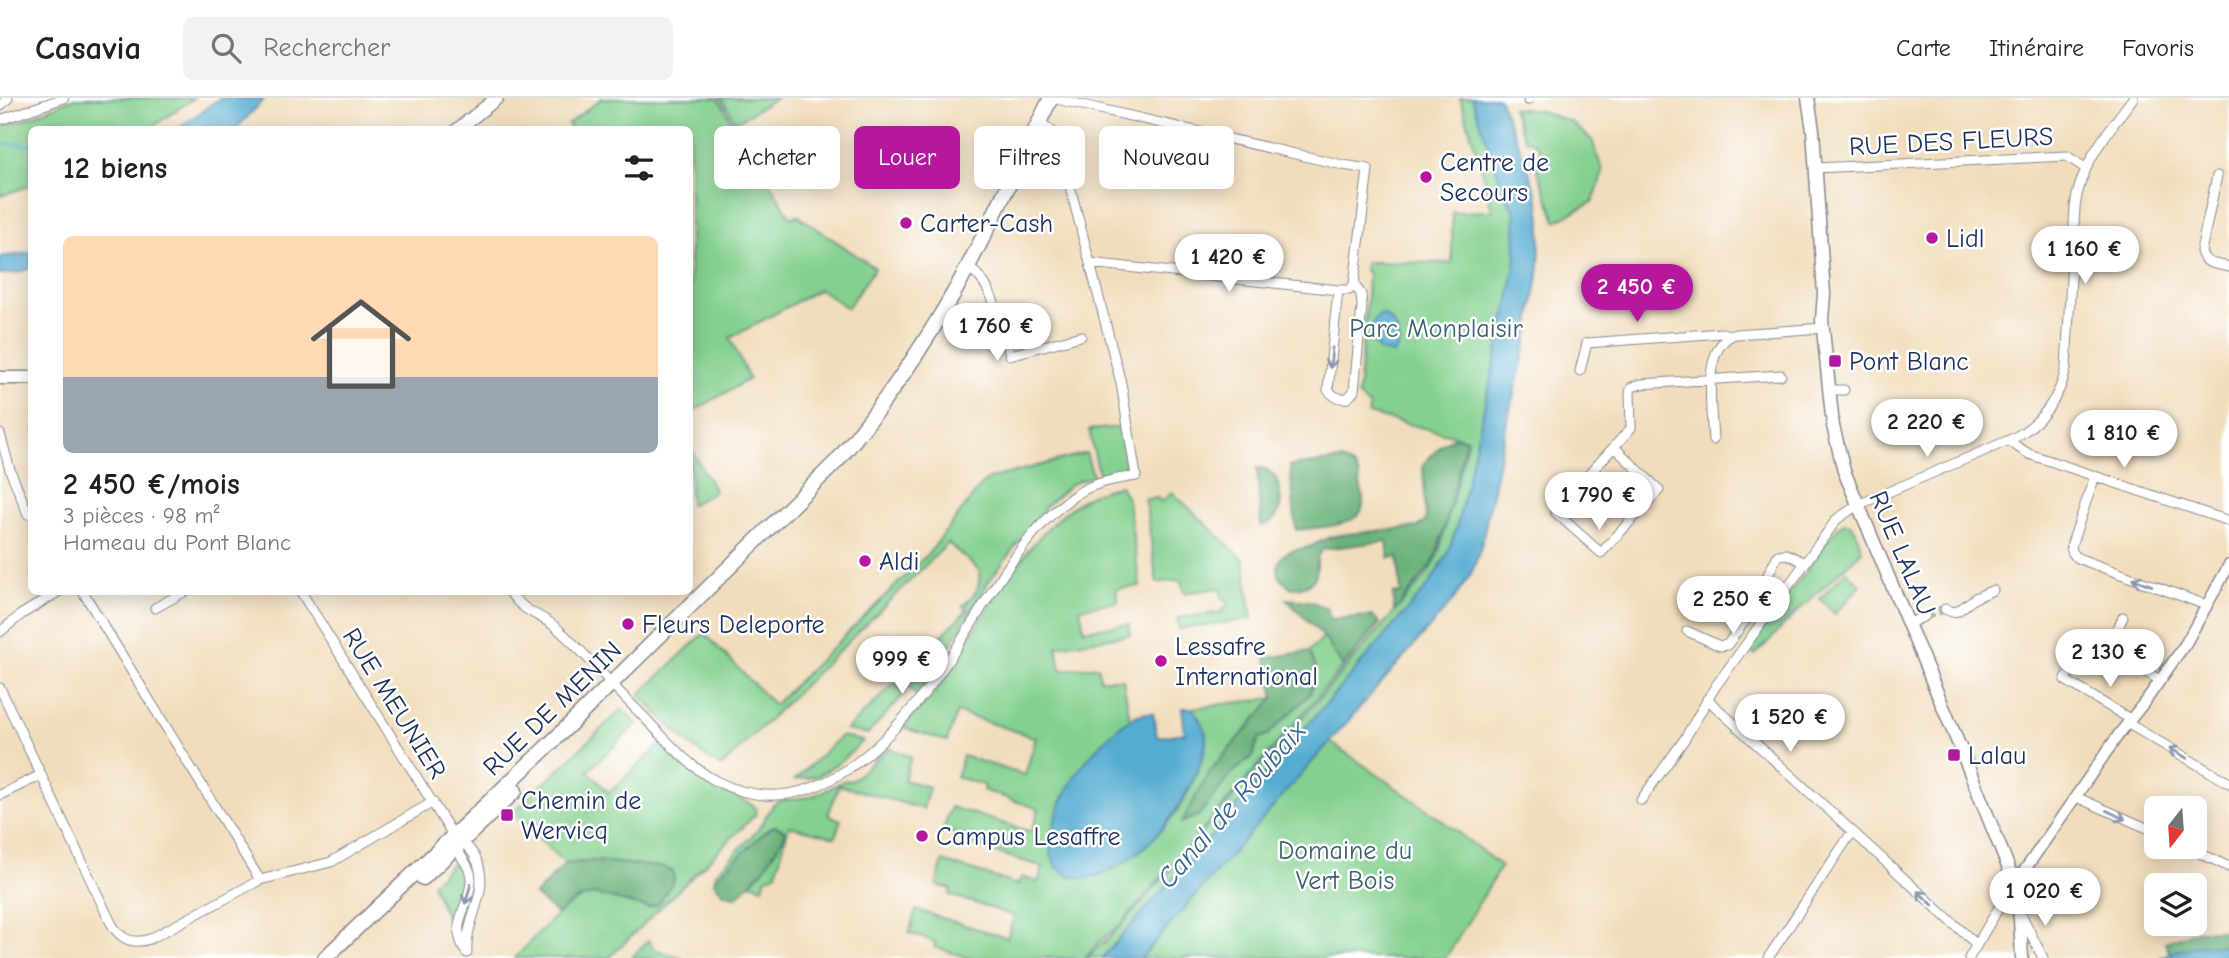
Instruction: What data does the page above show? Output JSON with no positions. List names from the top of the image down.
{
  "streets": {
    "main road": ["RUE LALAU", "RUE DE MENIN"],
    "street": ["RUE DES FLEURS", "RUE MEUNIER"]
  },
  "crossings": [
    ["RUE DES FLEURS", "RUE LALAU"],
    ["RUE MEUNIER", "RUE DE MENIN"]
  ],
  "water": ["Canal de Roubaix"],
  "parks": ["Parc Monplaisir", "Domaine du Vert Bois"],
  "places": {
    "other": [
      "Centre de Secours",
      "Carter-Cash",
      "Lidl",
      "Aldi",
      "Fleurs Deleporte",
      "Lessafre International",
      "Campus Lesaffre"
    ],
    "transit": ["Pont Blanc", "Lalau", "Chemin de Wervicq"]
  },
  "north": "bottom",
  "page": {
    "header": "Casavia",
    "search": "Rechercher",
    "nav": ["Carte", "Itinéraire", "Favoris"],
    "chip": [
      "Acheter",
      "Louer",
      "Filtres",
      "Nouveau"
    ],
    "heading": "12 biens",
    "list": [
      {
        "name": "2 450 €/mois",
        "note": "3 pièces · 98 m² · Hameau du Pont Blanc"
      }
    ],
    "price": [
      "1 160 €",
      "1 420 €",
      "2 450 €",
      "1 760 €",
      "2 220 €",
      "1 810 €",
      "1 790 €",
      "2 250 €",
      "2 130 €",
      "999 €",
      "1 520 €",
      "1 020 €"
    ]
  }
}
